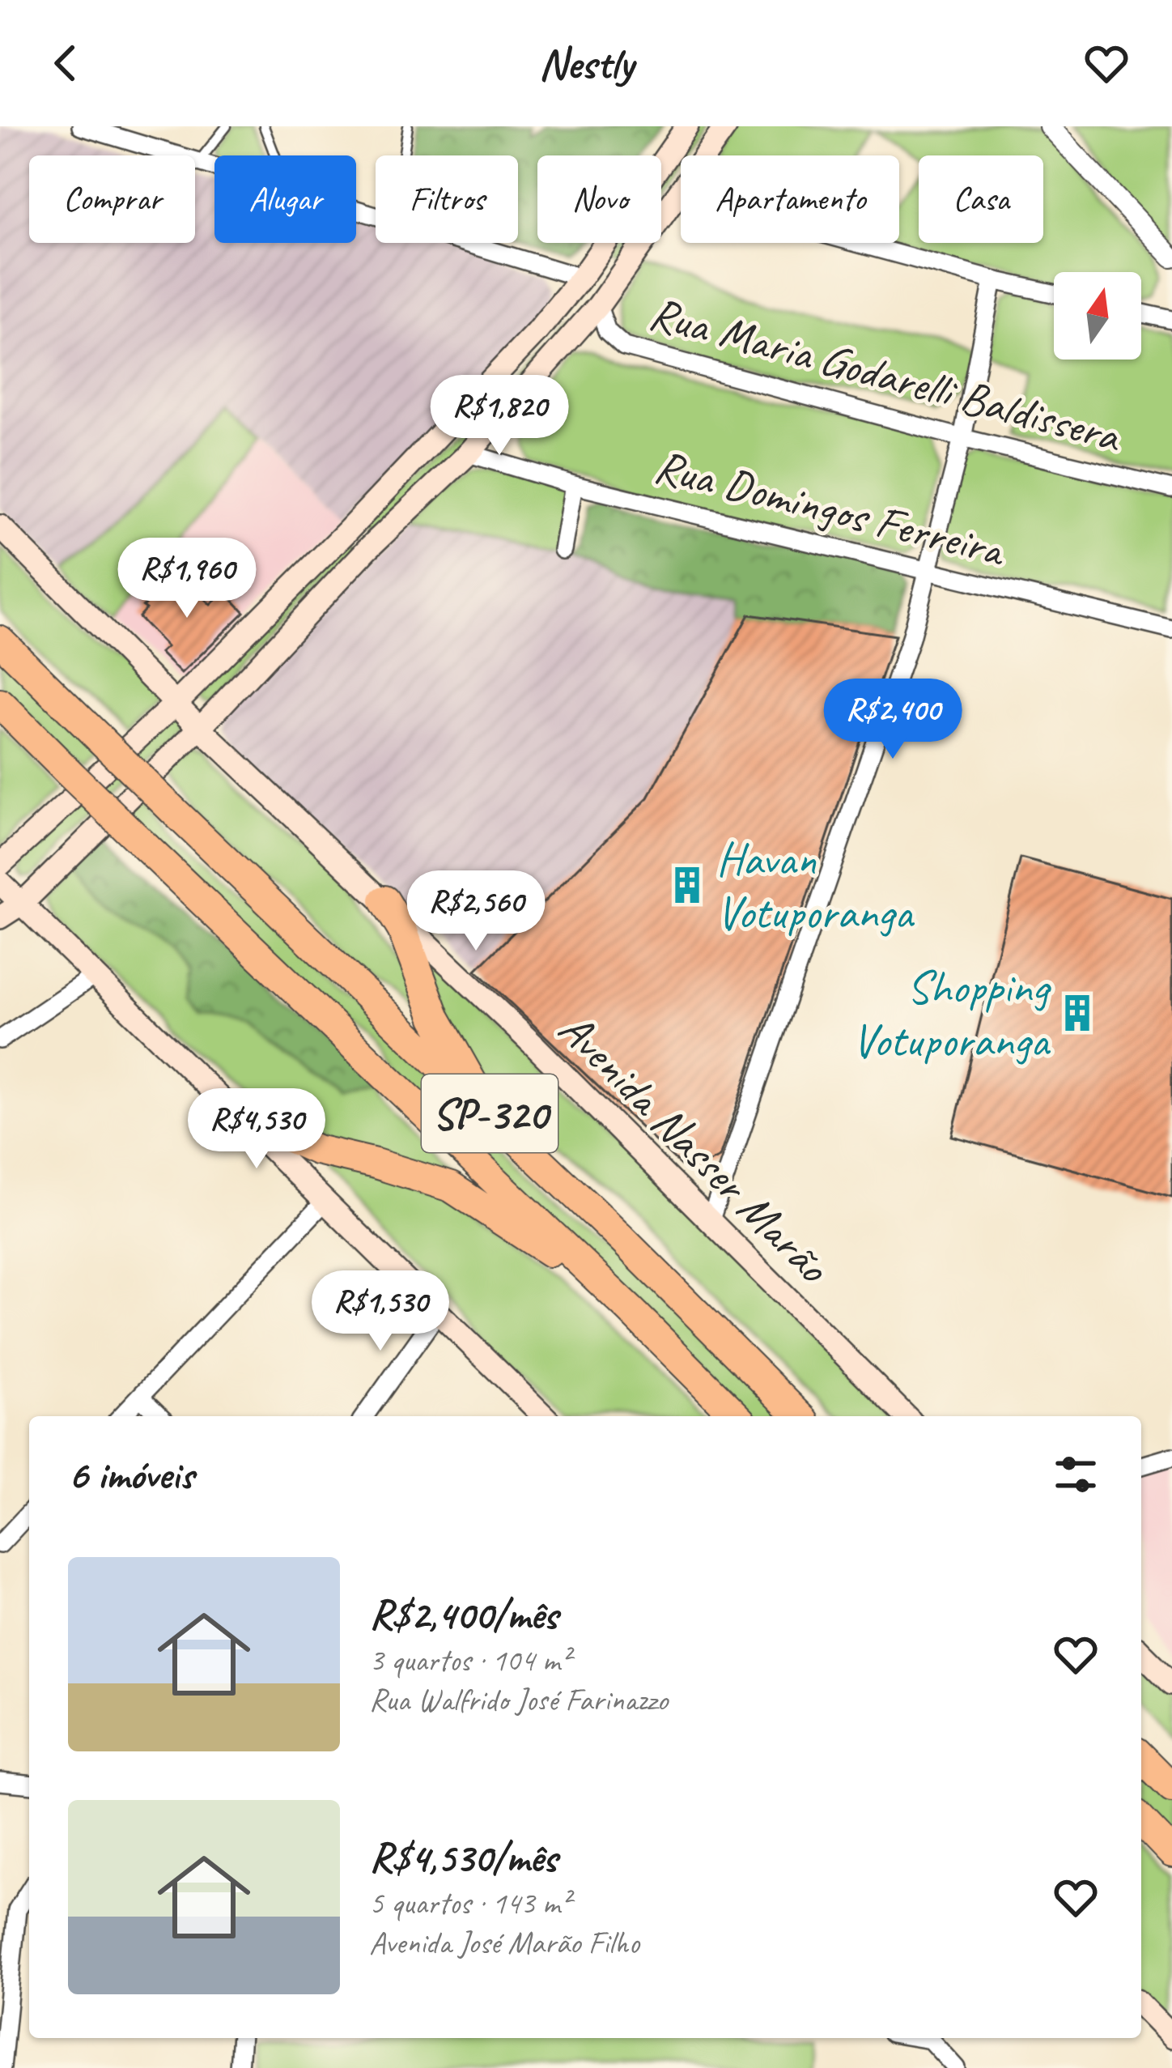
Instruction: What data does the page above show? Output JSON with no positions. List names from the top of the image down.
{
  "streets": {
    "highway": ["SP-320"],
    "main road": ["Avenida Nasser Marão"],
    "street": ["Rua Maria Godarelli Baldissera", "Rua Domingos Ferreira"]
  },
  "places": {
    "building": ["Havan Votuporanga", "Shopping Votuporanga"]
  },
  "north": "top",
  "page": {
    "header": "Nestly",
    "chip": [
      "Comprar",
      "Alugar",
      "Filtros",
      "Novo",
      "Apartamento",
      "Casa"
    ],
    "price": [
      "R$1,820",
      "R$1,960",
      "R$2,400",
      "R$2,560",
      "R$4,530",
      "R$1,530"
    ],
    "heading": "6 imóveis",
    "list": [
      {
        "name": "R$2,400/mês",
        "note": "3 quartos · 104 m² · Rua Walfrido José Farinazzo"
      },
      {
        "name": "R$4,530/mês",
        "note": "5 quartos · 143 m² · Avenida José Marão Filho"
      }
    ]
  }
}
